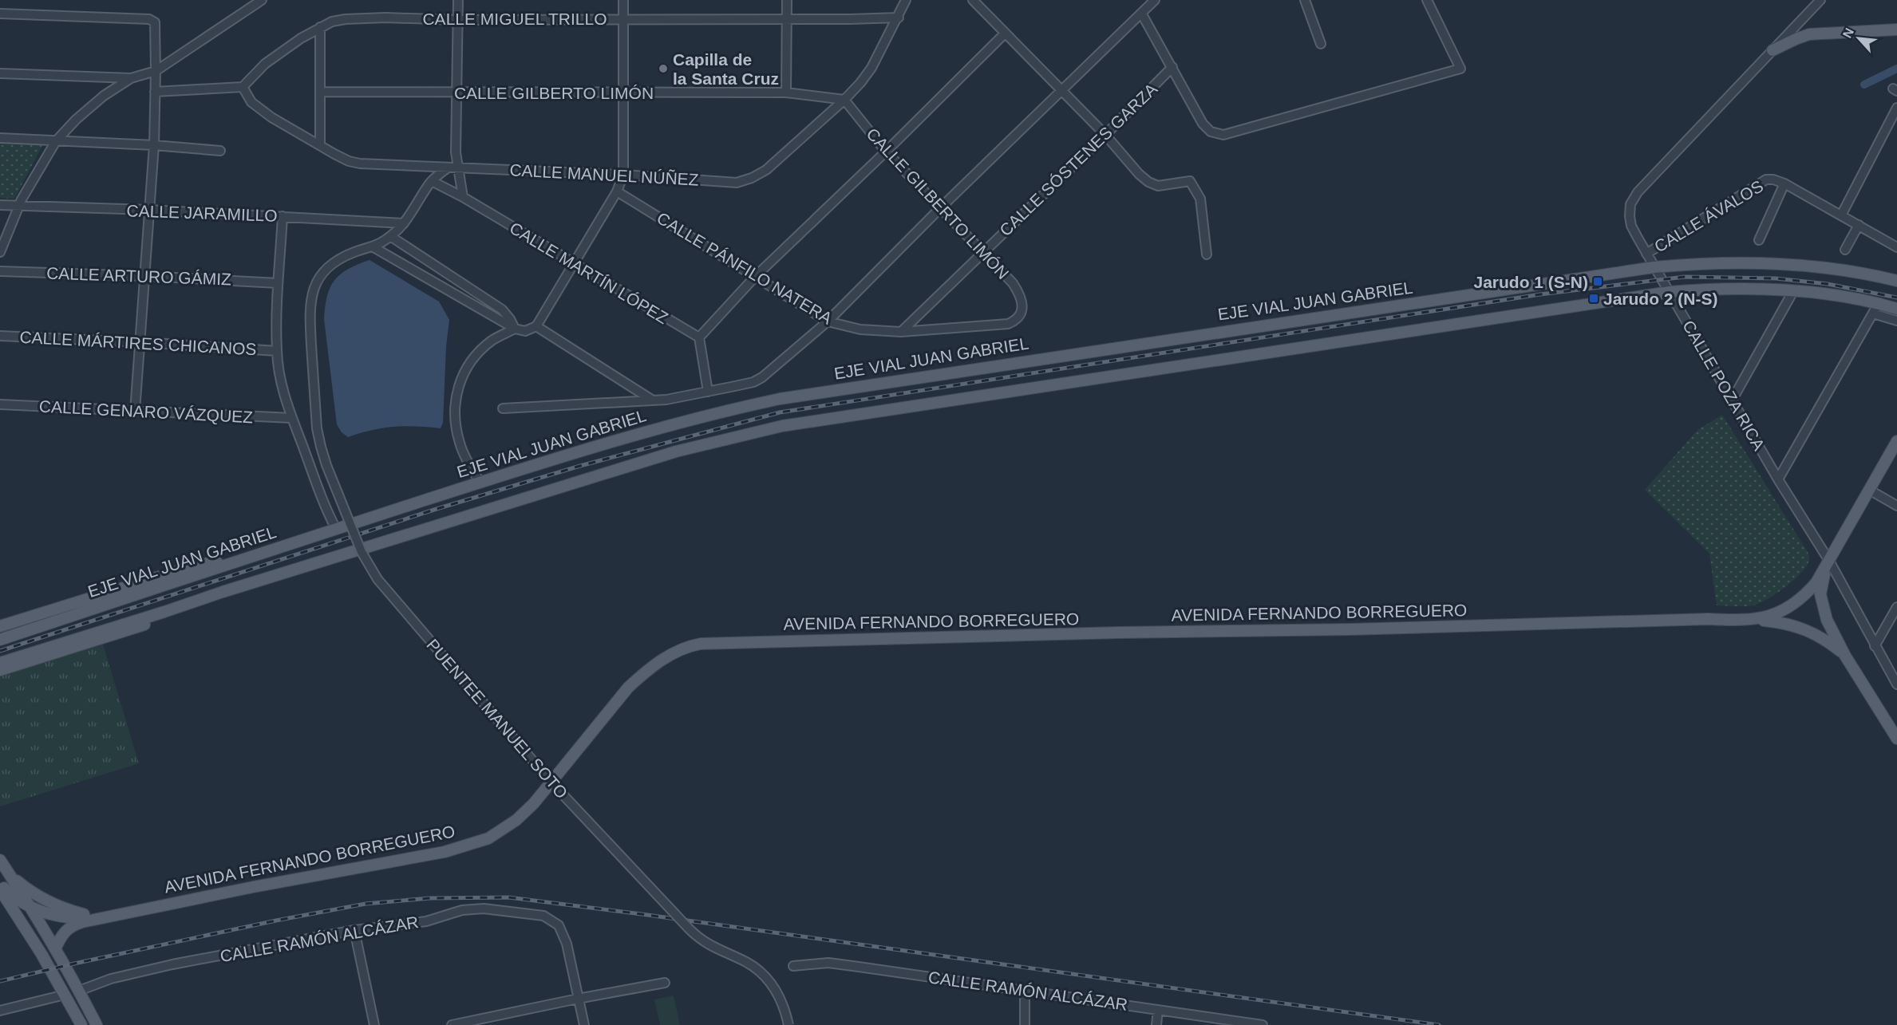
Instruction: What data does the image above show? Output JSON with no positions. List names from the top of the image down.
{
  "streets": {
    "main road": ["EJE VIAL JUAN GABRIEL", "AVENIDA FERNANDO BORREGUERO"],
    "street": [
      "CALLE MIGUEL TRILLO",
      "CALLE GILBERTO LIMÓN",
      "CALLE SÓSTENES GARZA",
      "CALLE MANUEL NÚÑEZ",
      "CALLE JARAMILLO",
      "CALLE ÁVALOS",
      "CALLE PÁNFILO NATERA",
      "CALLE MARTÍN LÓPEZ",
      "CALLE ARTURO GÁMIZ",
      "CALLE MÁRTIRES CHICANOS",
      "CALLE POZA RICA",
      "CALLE GENARO VÁZQUEZ",
      "PUENTEE MANUEL SOTO",
      "CALLE RAMÓN ALCÁZAR"
    ]
  },
  "crossings": [
    ["CALLE MIGUEL TRILLO", "CALLE MANUEL NÚÑEZ"],
    ["CALLE GILBERTO LIMÓN", "CALLE SÓSTENES GARZA"],
    ["CALLE GILBERTO LIMÓN", "CALLE MANUEL NÚÑEZ"],
    ["CALLE GILBERTO LIMÓN", "CALLE PÁNFILO NATERA"],
    ["CALLE SÓSTENES GARZA", "CALLE PÁNFILO NATERA"],
    ["CALLE MANUEL NÚÑEZ", "PUENTEE MANUEL SOTO"],
    ["CALLE JARAMILLO", "PUENTEE MANUEL SOTO"],
    ["CALLE ÁVALOS", "CALLE POZA RICA"],
    ["CALLE MARTÍN LÓPEZ", "PUENTEE MANUEL SOTO"],
    ["EJE VIAL JUAN GABRIEL", "CALLE POZA RICA"],
    ["CALLE POZA RICA", "AVENIDA FERNANDO BORREGUERO"]
  ],
  "places": {
    "other": ["Capilla de la Santa Cruz"],
    "transit": ["Jarudo 1 (S-N)", "Jarudo 2 (N-S)"]
  },
  "north": "top left"
}
